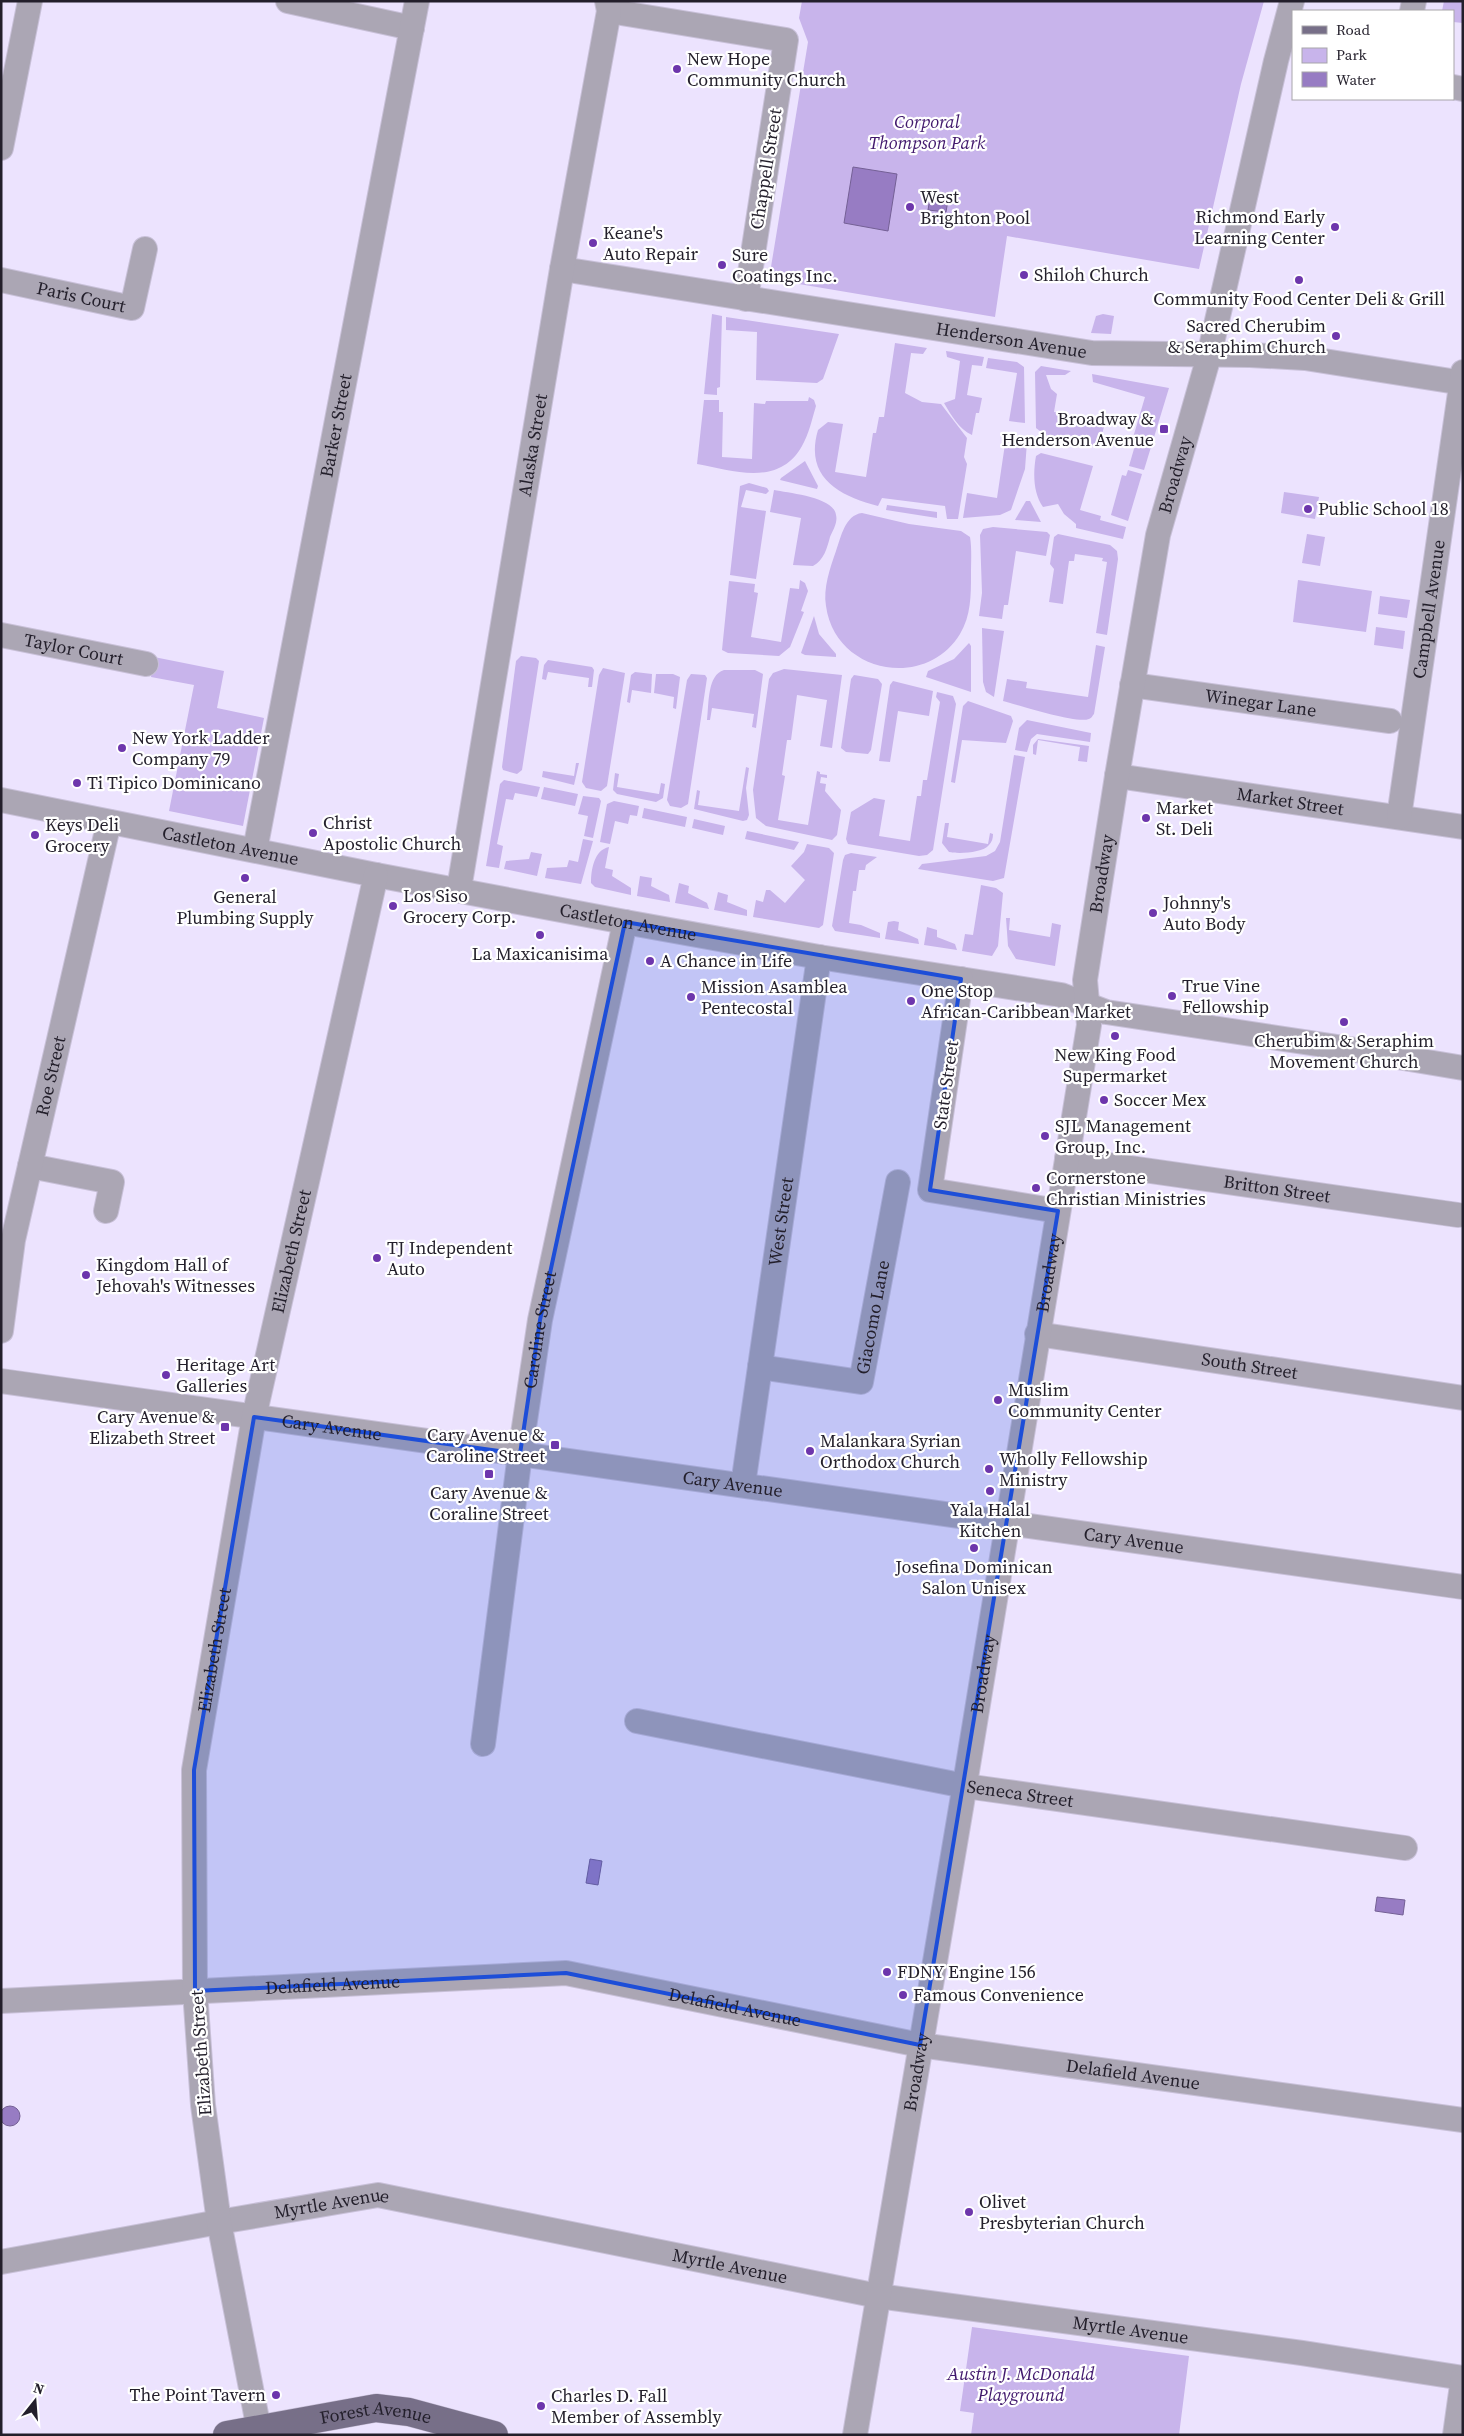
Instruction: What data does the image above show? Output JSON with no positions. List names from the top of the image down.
{
  "streets": {
    "main road": ["Forest Avenue"],
    "street": [
      "Chappell Street",
      "Paris Court",
      "Henderson Avenue",
      "Barker Street",
      "Alaska Street",
      "Broadway",
      "Campbell Avenue",
      "Taylor Court",
      "Winegar Lane",
      "Market Street",
      "Castleton Avenue",
      "Roe Street",
      "State Street",
      "Britton Street",
      "West Street",
      "Elizabeth Street",
      "Giacomo Lane",
      "Caroline Street",
      "South Street",
      "Cary Avenue",
      "Seneca Street",
      "Delafield Avenue",
      "Myrtle Avenue"
    ]
  },
  "crossings": [
    ["Chappell Street", "Henderson Avenue"],
    ["Chappell Street", "Alaska Street"],
    ["Henderson Avenue", "Alaska Street"],
    ["Henderson Avenue", "Broadway"],
    ["Henderson Avenue", "Campbell Avenue"],
    ["Barker Street", "Castleton Avenue"],
    ["Alaska Street", "Castleton Avenue"],
    ["Broadway", "Winegar Lane"],
    ["Broadway", "Market Street"],
    ["Broadway", "Castleton Avenue"],
    ["Broadway", "State Street"],
    ["Broadway", "Britton Street"],
    ["Broadway", "South Street"],
    ["Broadway", "Cary Avenue"],
    ["Broadway", "Seneca Street"],
    ["Broadway", "Delafield Avenue"],
    ["Broadway", "Myrtle Avenue"],
    ["Campbell Avenue", "Market Street"],
    ["Castleton Avenue", "Roe Street"],
    ["Castleton Avenue", "State Street"],
    ["Castleton Avenue", "West Street"],
    ["Castleton Avenue", "Elizabeth Street"],
    ["Castleton Avenue", "Caroline Street"],
    ["West Street", "Giacomo Lane"],
    ["West Street", "Cary Avenue"],
    ["Elizabeth Street", "Cary Avenue"],
    ["Elizabeth Street", "Delafield Avenue"],
    ["Elizabeth Street", "Myrtle Avenue"],
    ["Elizabeth Street", "Forest Avenue"],
    ["Caroline Street", "Cary Avenue"]
  ],
  "parks": ["Corporal Thompson Park", "Austin J. McDonald Playground"],
  "places": {
    "other": [
      "New Hope Community Church",
      "West Brighton Pool",
      "Richmond Early Learning Center",
      "Keane's Auto Repair",
      "Sure Coatings Inc.",
      "Shiloh Church",
      "Community Food Center Deli & Grill",
      "Sacred Cherubim & Seraphim Church",
      "Public School 18",
      "New York Ladder Company 79",
      "Ti Tipico Dominicano",
      "Market St. Deli",
      "Christ Apostolic Church",
      "Keys Deli Grocery",
      "General Plumbing Supply",
      "Los Siso Grocery Corp.",
      "Johnny's Auto Body",
      "La Maxicanisima",
      "A Chance in Life",
      "True Vine Fellowship",
      "Mission Asamblea Pentecostal",
      "One Stop African-Caribbean Market",
      "Cherubim & Seraphim Movement Church",
      "New King Food Supermarket",
      "Soccer Mex",
      "SJL Management Group, Inc.",
      "Cornerstone Christian Ministries",
      "TJ Independent Auto",
      "Kingdom Hall of Jehovah's Witnesses",
      "Heritage Art Galleries",
      "Muslim Community Center",
      "Malankara Syrian Orthodox Church",
      "Wholly Fellowship Ministry",
      "Yala Halal Kitchen",
      "Josefina Dominican Salon Unisex",
      "FDNY Engine 156",
      "Famous Convenience",
      "Olivet Presbyterian Church",
      "The Point Tavern",
      "Charles D. Fall Member of Assembly"
    ],
    "transit": [
      "Broadway & Henderson Avenue",
      "Cary Avenue & Elizabeth Street",
      "Cary Avenue & Caroline Street",
      "Cary Avenue & Coraline Street"
    ]
  },
  "legend": ["Road", "Park", "Water"],
  "north": "top"
}
